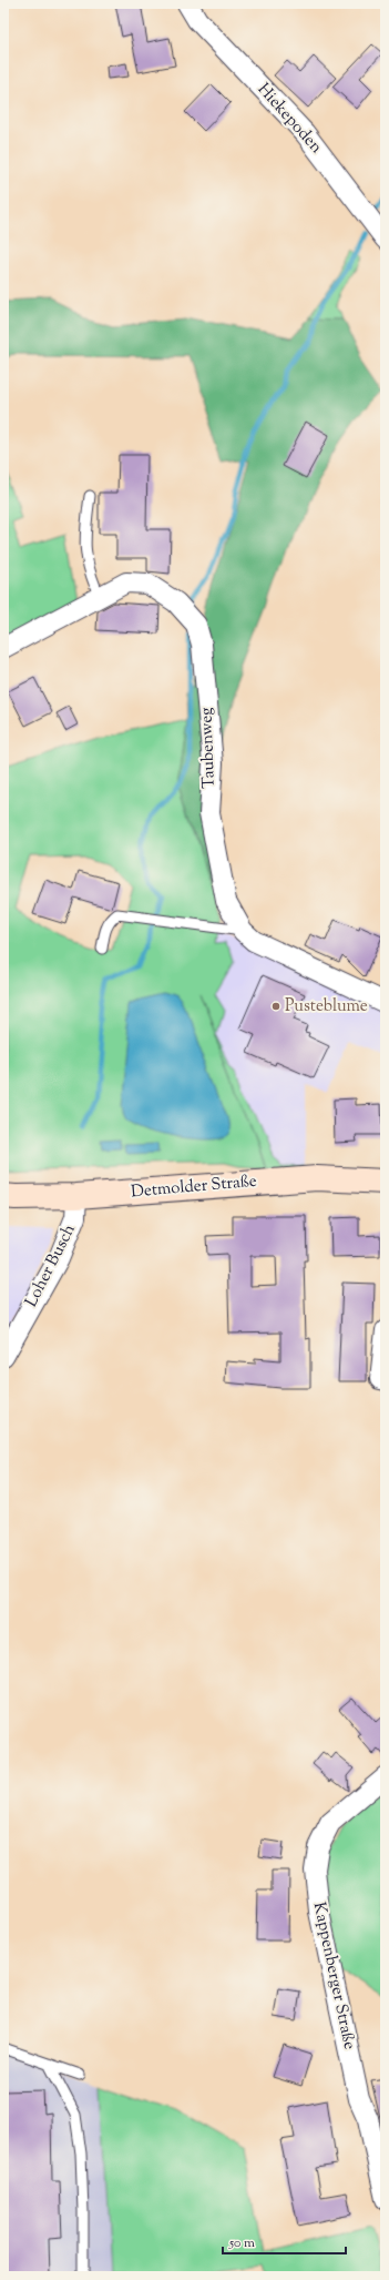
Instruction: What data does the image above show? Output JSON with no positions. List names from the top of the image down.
{
  "streets": {
    "main road": ["Detmolder Straße"],
    "street": [
      "Hiekepoden",
      "Taubenweg",
      "Loher Busch",
      "Kappenberger Straße"
    ]
  },
  "crossings": [
    ["Detmolder Straße", "Loher Busch"]
  ],
  "places": ["Pusteblume"],
  "scale_bar": "50 m"
}
